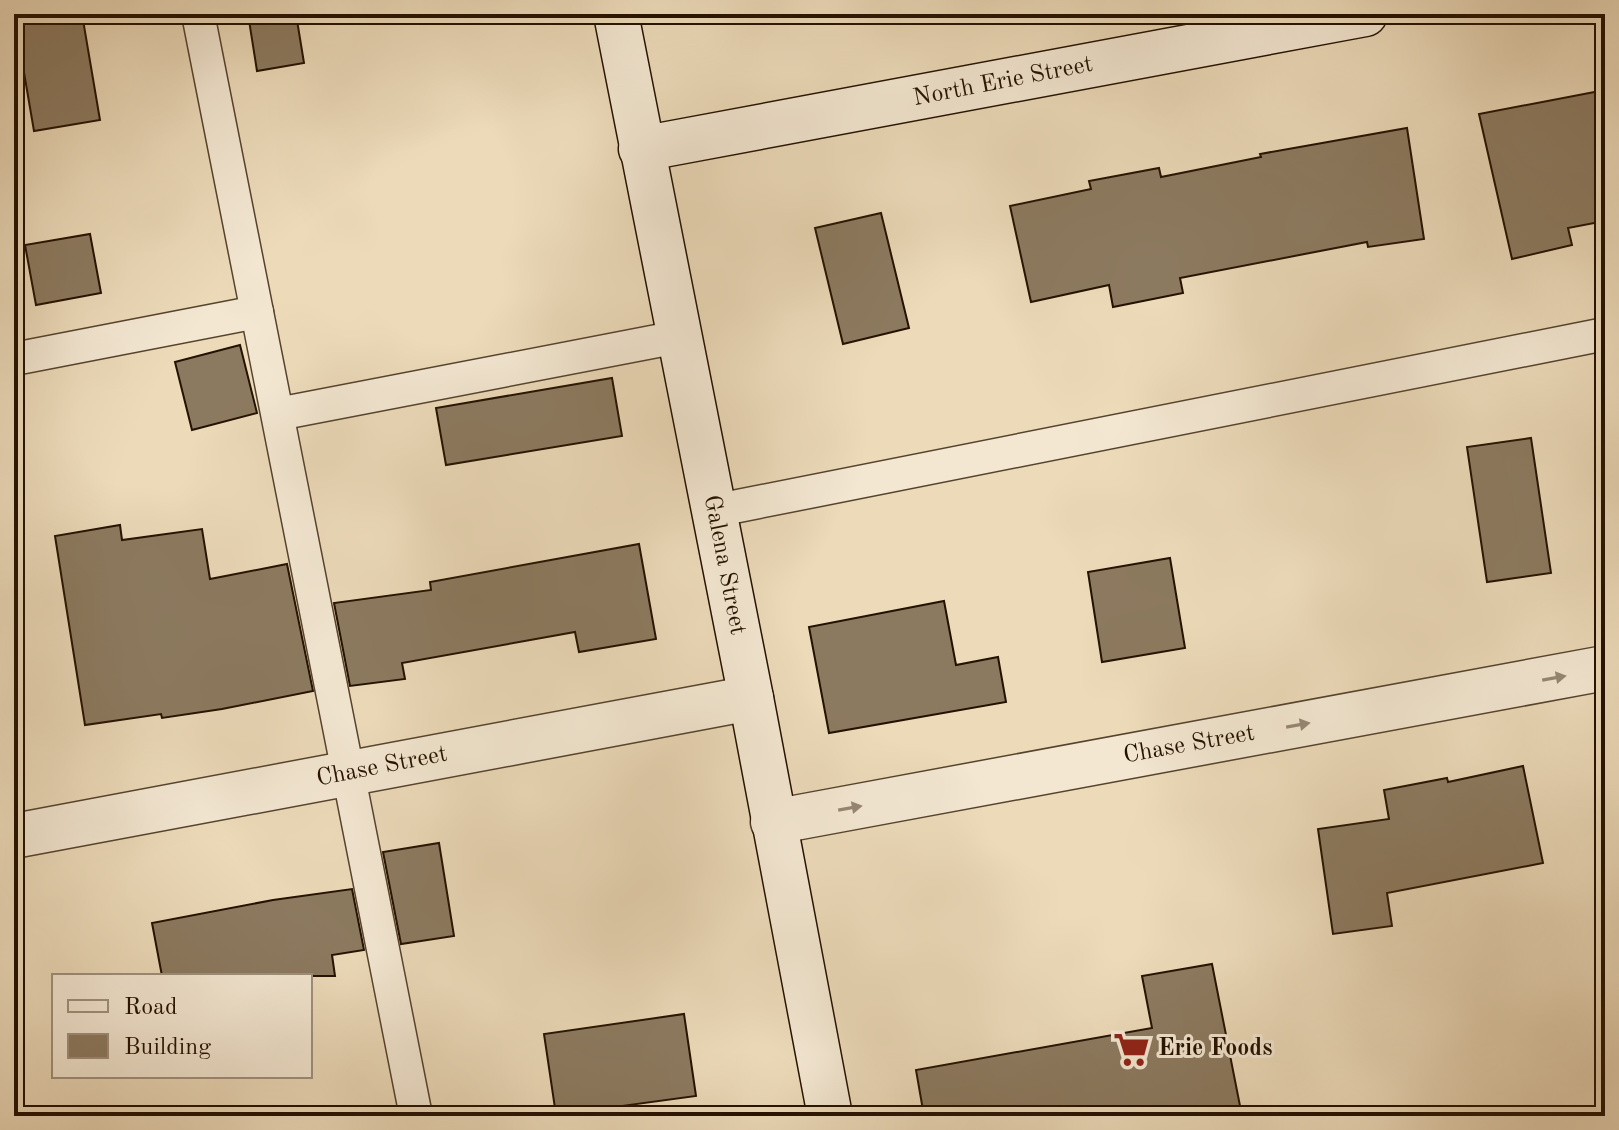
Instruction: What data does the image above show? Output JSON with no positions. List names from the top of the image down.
{
  "streets": {
    "street": ["North Erie Street", "Galena Street", "Chase Street"]
  },
  "crossings": [
    ["North Erie Street", "Galena Street"],
    ["Galena Street", "Chase Street"]
  ],
  "one_way": ["Chase Street"],
  "places": {
    "supermarket": ["Erie Foods"]
  },
  "legend": ["Road", "Building"]
}
